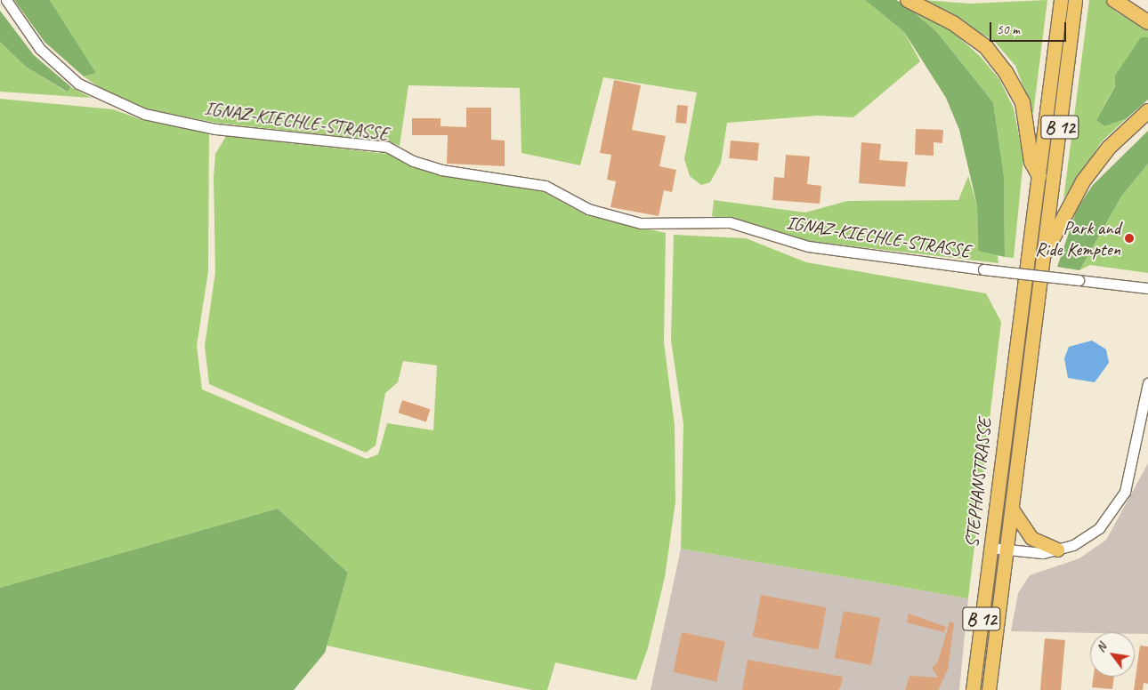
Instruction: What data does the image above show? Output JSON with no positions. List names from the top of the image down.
{
  "streets": {
    "main road": ["B 12", "STEPHANSTRASSE"],
    "street": ["IGNAZ-KIECHLE-STRASSE"]
  },
  "crossings": [
    ["B 12", "STEPHANSTRASSE"]
  ],
  "places": ["Park and Ride Kempten"],
  "scale_bar": "50 m",
  "north": "top left"
}
